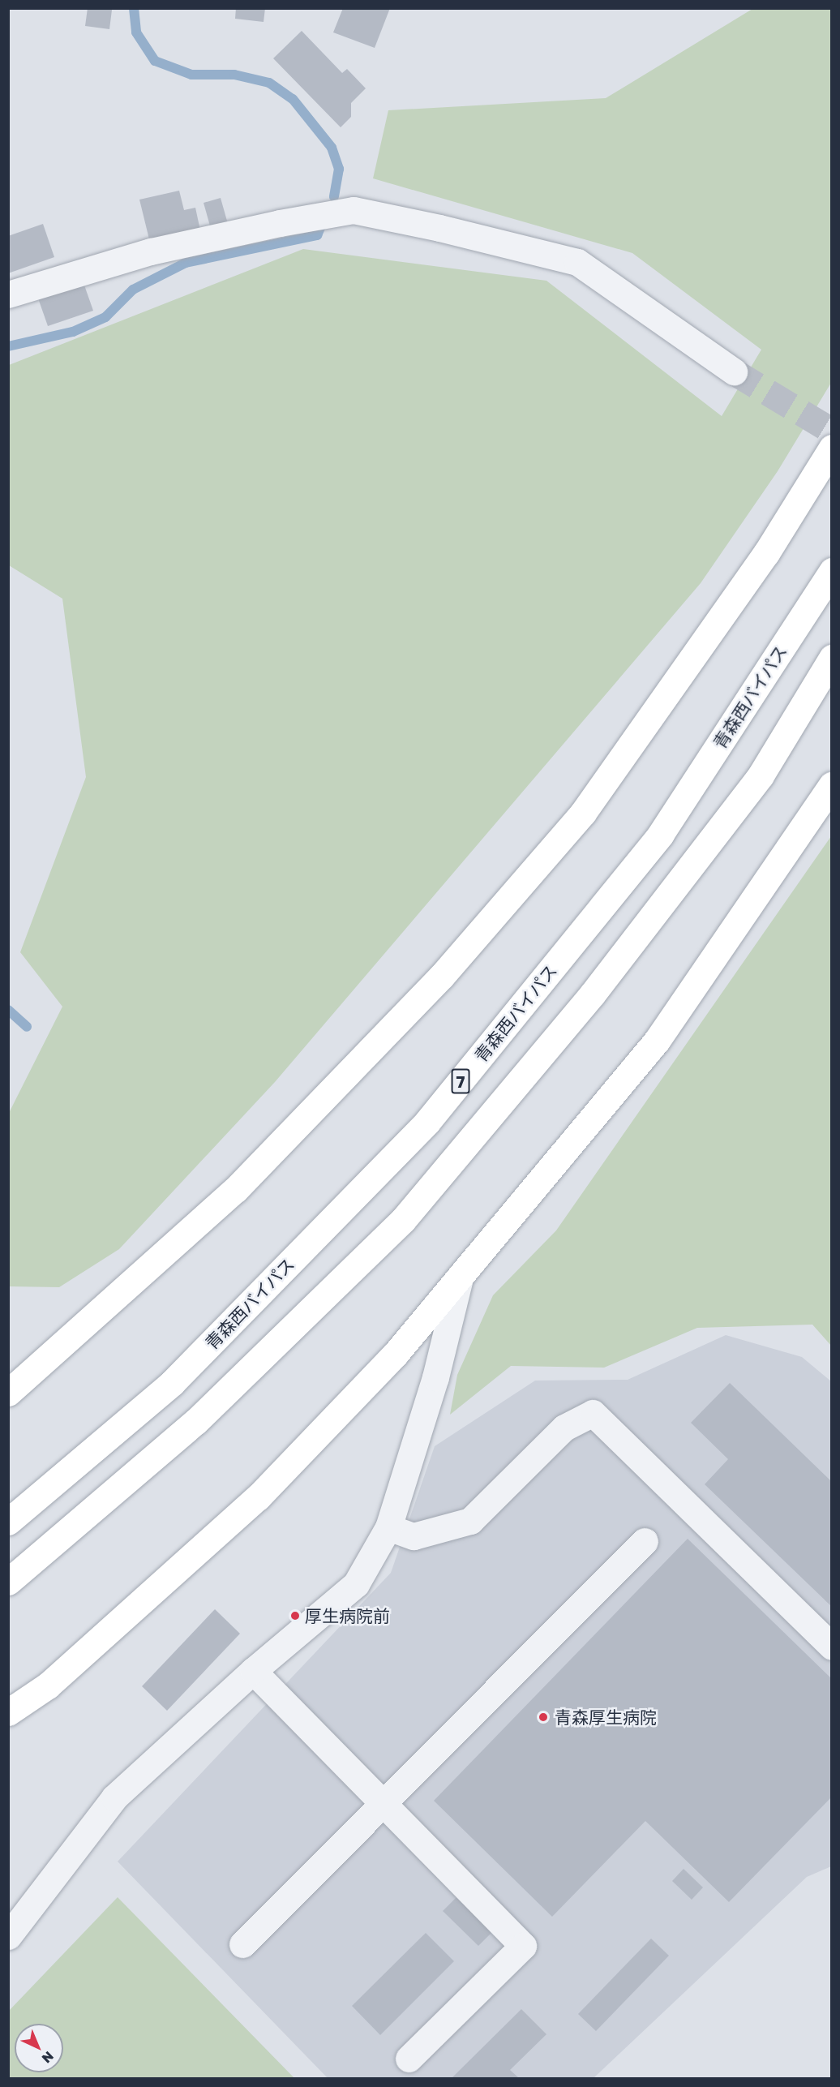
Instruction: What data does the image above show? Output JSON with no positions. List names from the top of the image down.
{
  "streets": {
    "highway": ["青森西バイパス", "7"]
  },
  "places": ["厚生病院前", "青森厚生病院"],
  "north": "bottom right"
}
